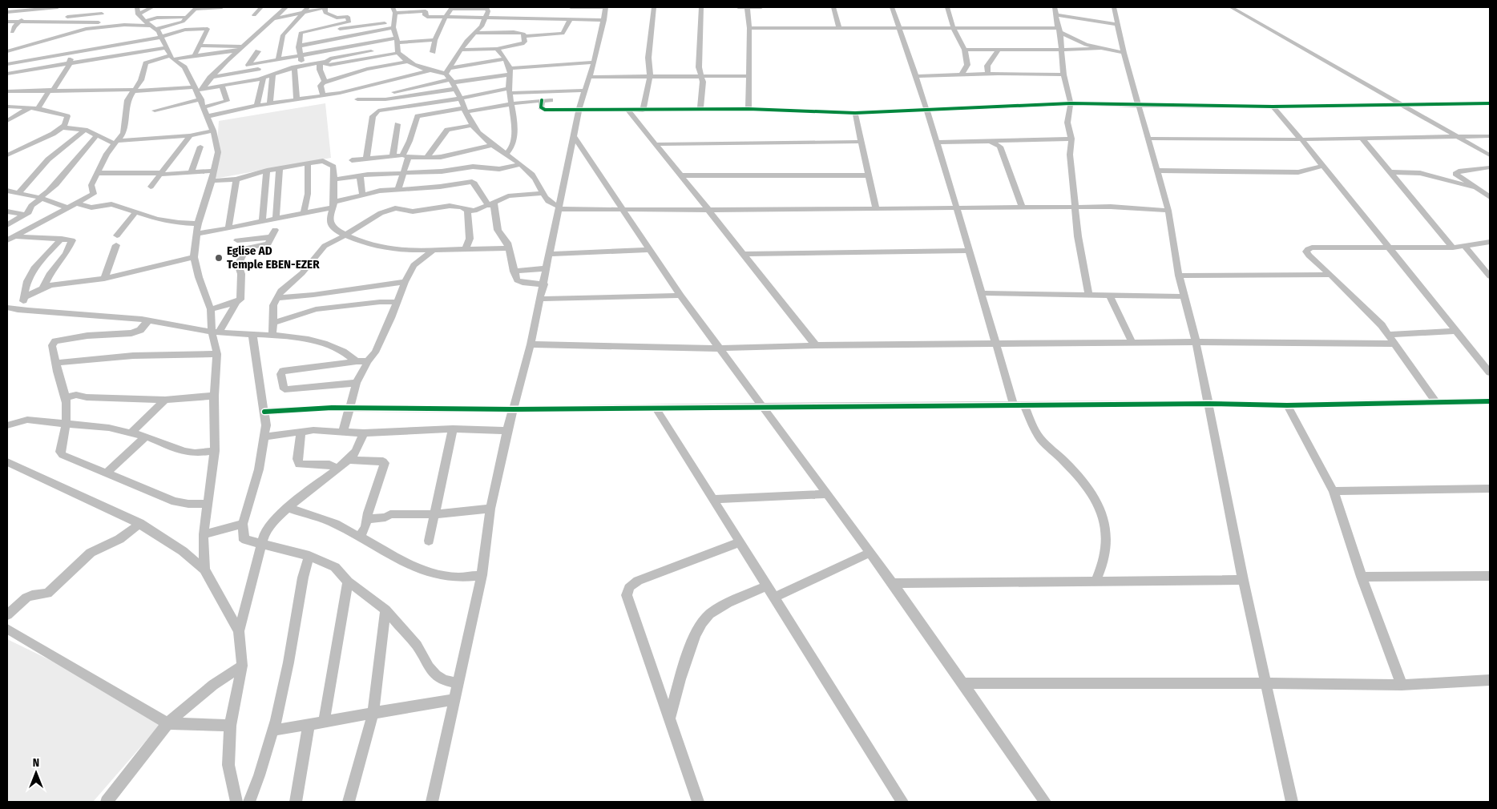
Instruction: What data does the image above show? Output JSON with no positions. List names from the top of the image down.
{
  "places": ["Eglise AD Temple EBEN-EZER"],
  "north": "top"
}
